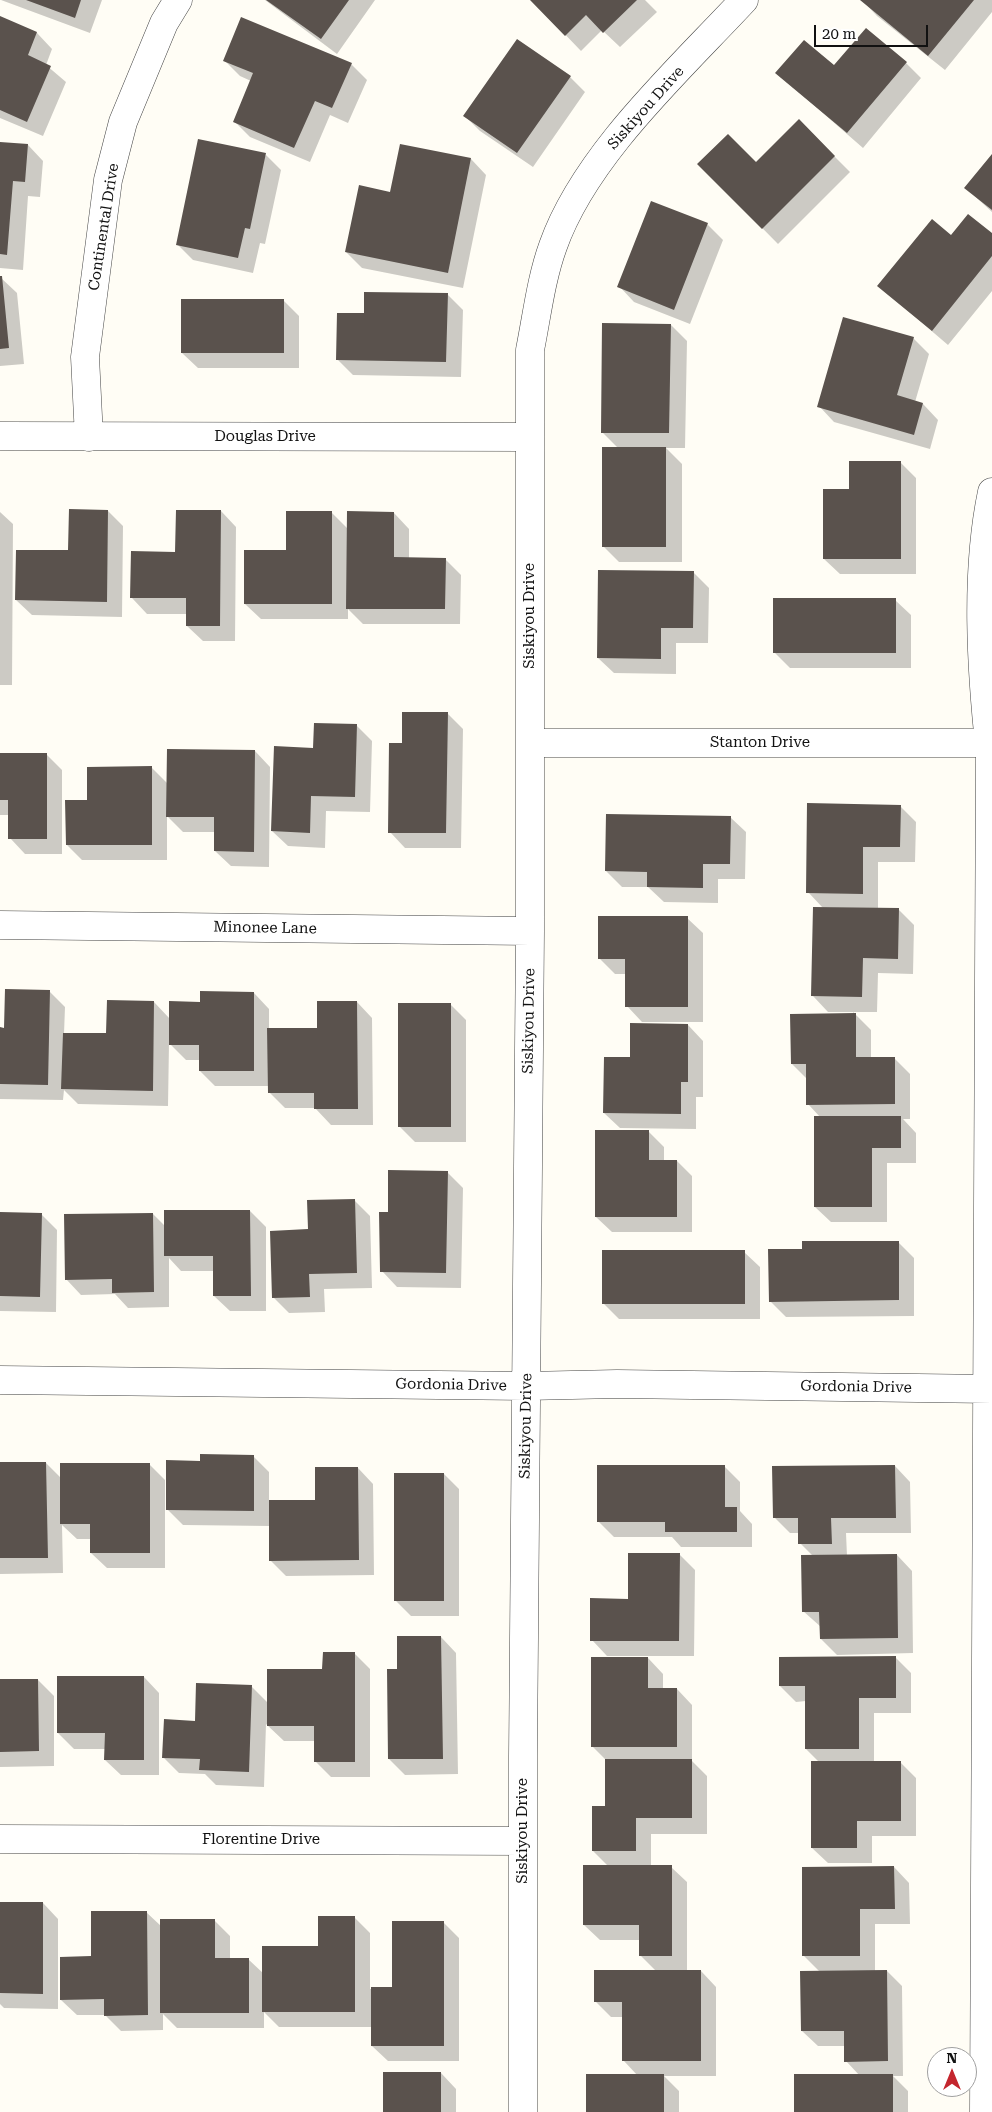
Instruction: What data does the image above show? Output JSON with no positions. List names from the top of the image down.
{
  "streets": {
    "street": [
      "Siskiyou Drive",
      "Continental Drive",
      "Douglas Drive",
      "Stanton Drive",
      "Minonee Lane",
      "Gordonia Drive",
      "Florentine Drive"
    ]
  },
  "crossings": [
    ["Siskiyou Drive", "Douglas Drive"],
    ["Siskiyou Drive", "Stanton Drive"],
    ["Siskiyou Drive", "Minonee Lane"],
    ["Siskiyou Drive", "Gordonia Drive"],
    ["Siskiyou Drive", "Florentine Drive"],
    ["Continental Drive", "Douglas Drive"]
  ],
  "scale_bar": "20 m",
  "north": "top"
}
